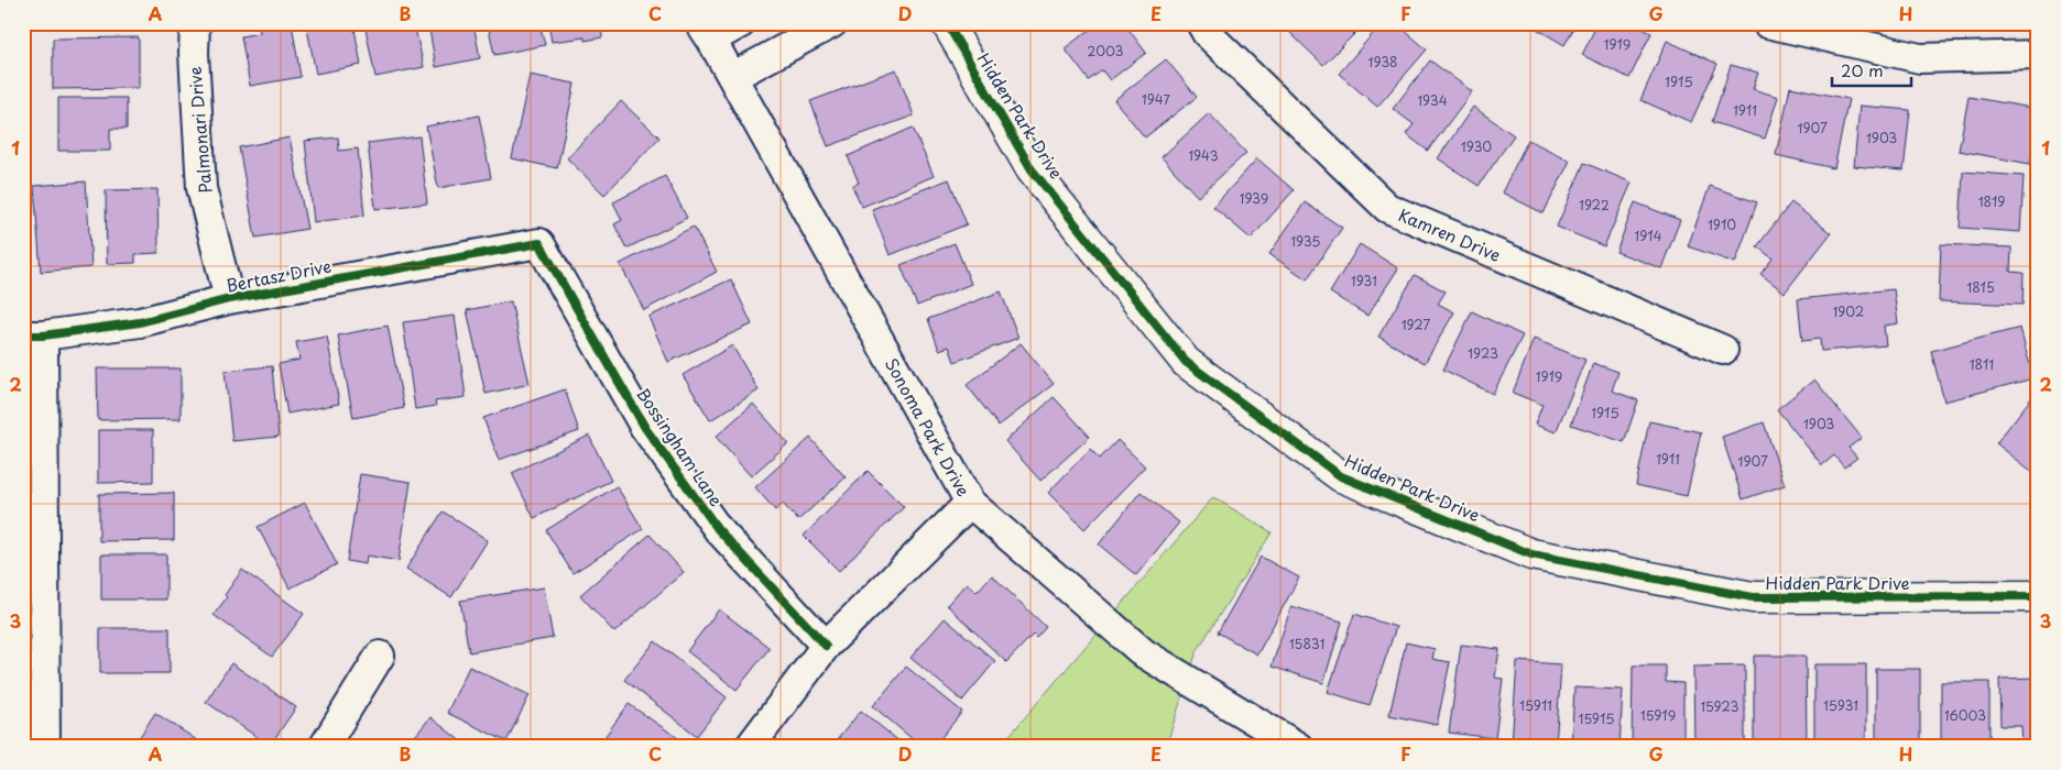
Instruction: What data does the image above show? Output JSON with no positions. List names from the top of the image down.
{
  "streets": {
    "street": [
      "Hidden Park Drive",
      "Palmonari Drive",
      "Kamren Drive",
      "Bertasz Drive",
      "Sonoma Park Drive",
      "Bossingham Lane"
    ]
  },
  "crossings": [
    ["Palmonari Drive", "Bertasz Drive"],
    ["Bertasz Drive", "Bossingham Lane"]
  ],
  "house_numbers": [
    "1919",
    "2003",
    "1938",
    "1915",
    "1947",
    "1934",
    "1911",
    "1907",
    "1903",
    "1930",
    "1943",
    "1939",
    "1819",
    "1922",
    "1910",
    "1914",
    "1935",
    "1931",
    "1815",
    "1902",
    "1927",
    "1923",
    "1811",
    "1919",
    "1915",
    "1903",
    "1911",
    "1907",
    "15831",
    "15911",
    "15931",
    "15923",
    "15919",
    "16003",
    "15915"
  ],
  "scale_bar": "20 m",
  "grid": {
    "columns": [
      "A",
      "B",
      "C",
      "D",
      "E",
      "F",
      "G",
      "H"
    ],
    "rows": ["1", "2", "3"]
  }
}
